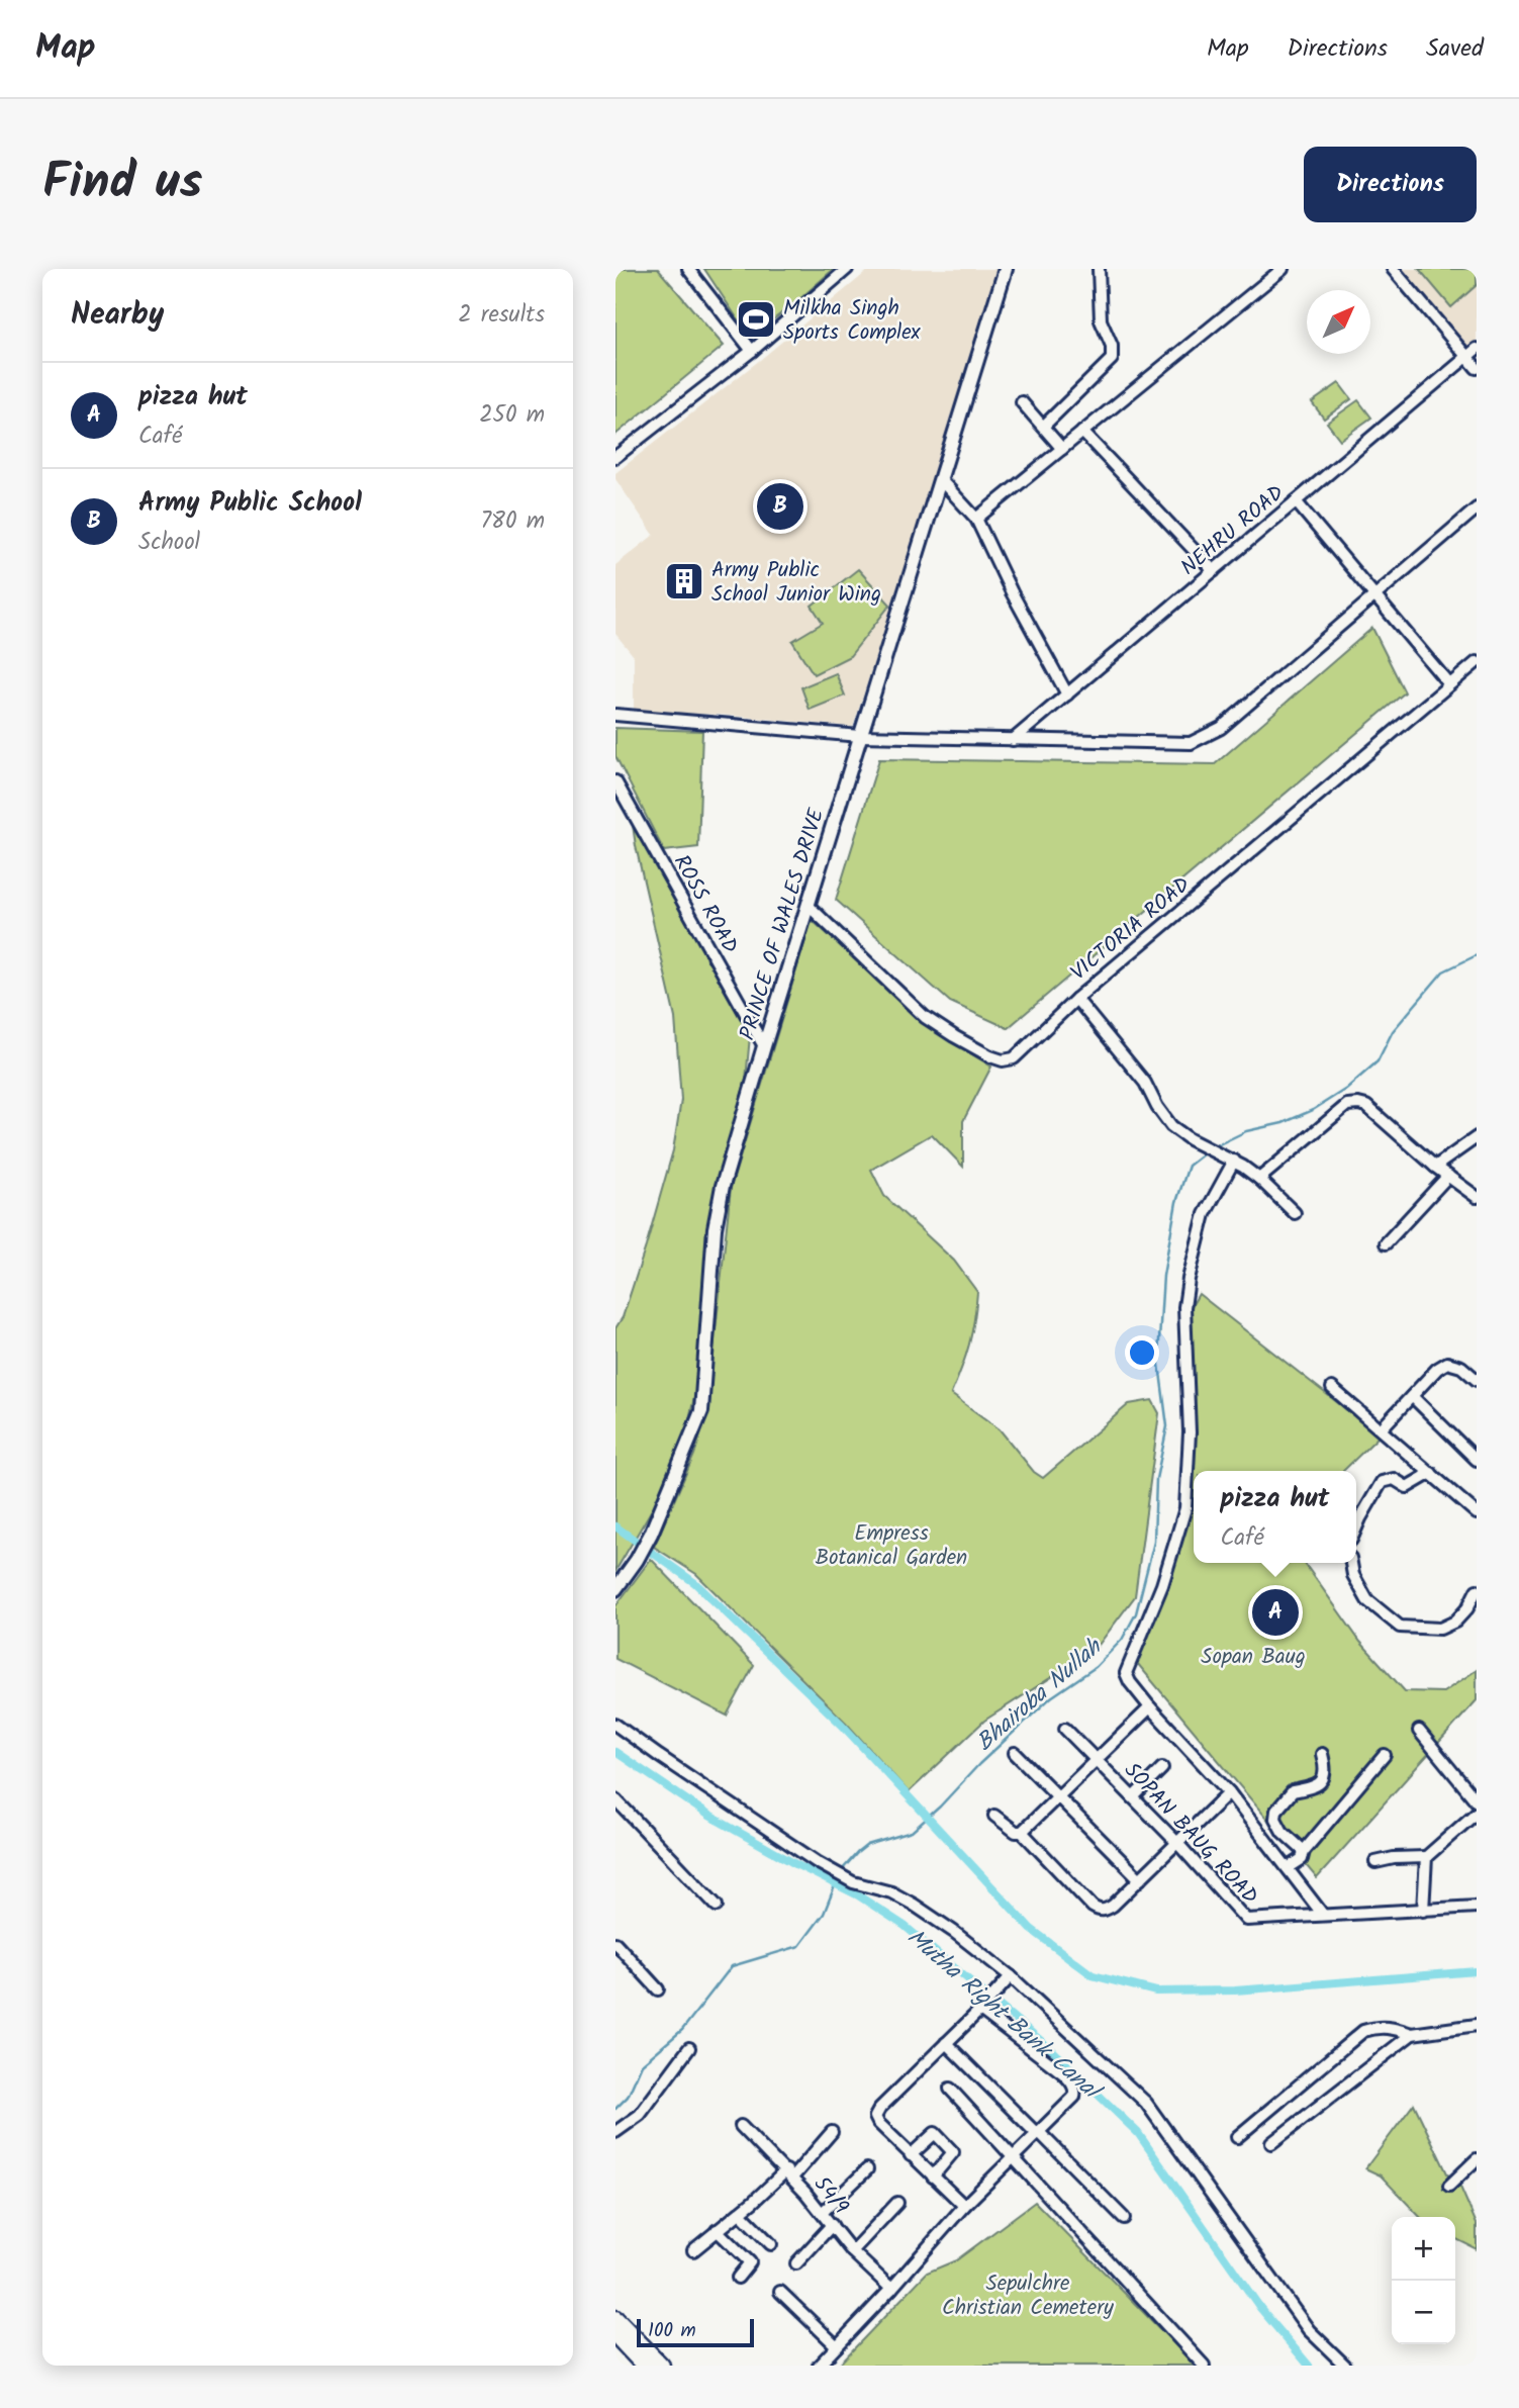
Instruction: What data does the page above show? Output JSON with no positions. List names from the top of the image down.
{
  "streets": {
    "main road": ["PRINCE OF WALES DRIVE"],
    "street": [
      "NEHRU ROAD",
      "ROSS ROAD",
      "VICTORIA ROAD",
      "SOPAN BAUG ROAD",
      "54/9"
    ]
  },
  "crossings": [
    ["ROSS ROAD", "PRINCE OF WALES DRIVE"],
    ["PRINCE OF WALES DRIVE", "VICTORIA ROAD"]
  ],
  "water": ["Bhairoba Nullah", "Mutha Right Bank Canal"],
  "parks": ["Empress Botanical Garden", "Sopan Baug", "Sepulchre Christian Cemetery"],
  "places": {
    "sports": ["Milkha Singh Sports Complex"],
    "building": ["Army Public School Junior Wing"]
  },
  "scale_bar": "100 m",
  "north": "top right",
  "page": {
    "header": "Map",
    "nav": ["Map", "Directions", "Saved"],
    "title": "Find us",
    "buttons": "Directions",
    "heading": ["Nearby", "2 results"],
    "list": [
      {
        "mark": "A",
        "name": "pizza hut",
        "note": "Café",
        "value": "250 m"
      },
      {
        "mark": "B",
        "name": "Army Public School",
        "note": "School",
        "value": "780 m"
      }
    ],
    "pins": ["B", "A"],
    "popup": ["pizza hut", "Café"],
    "map_buttons": ["+", "−"],
    "scale": "100 m"
  }
}
